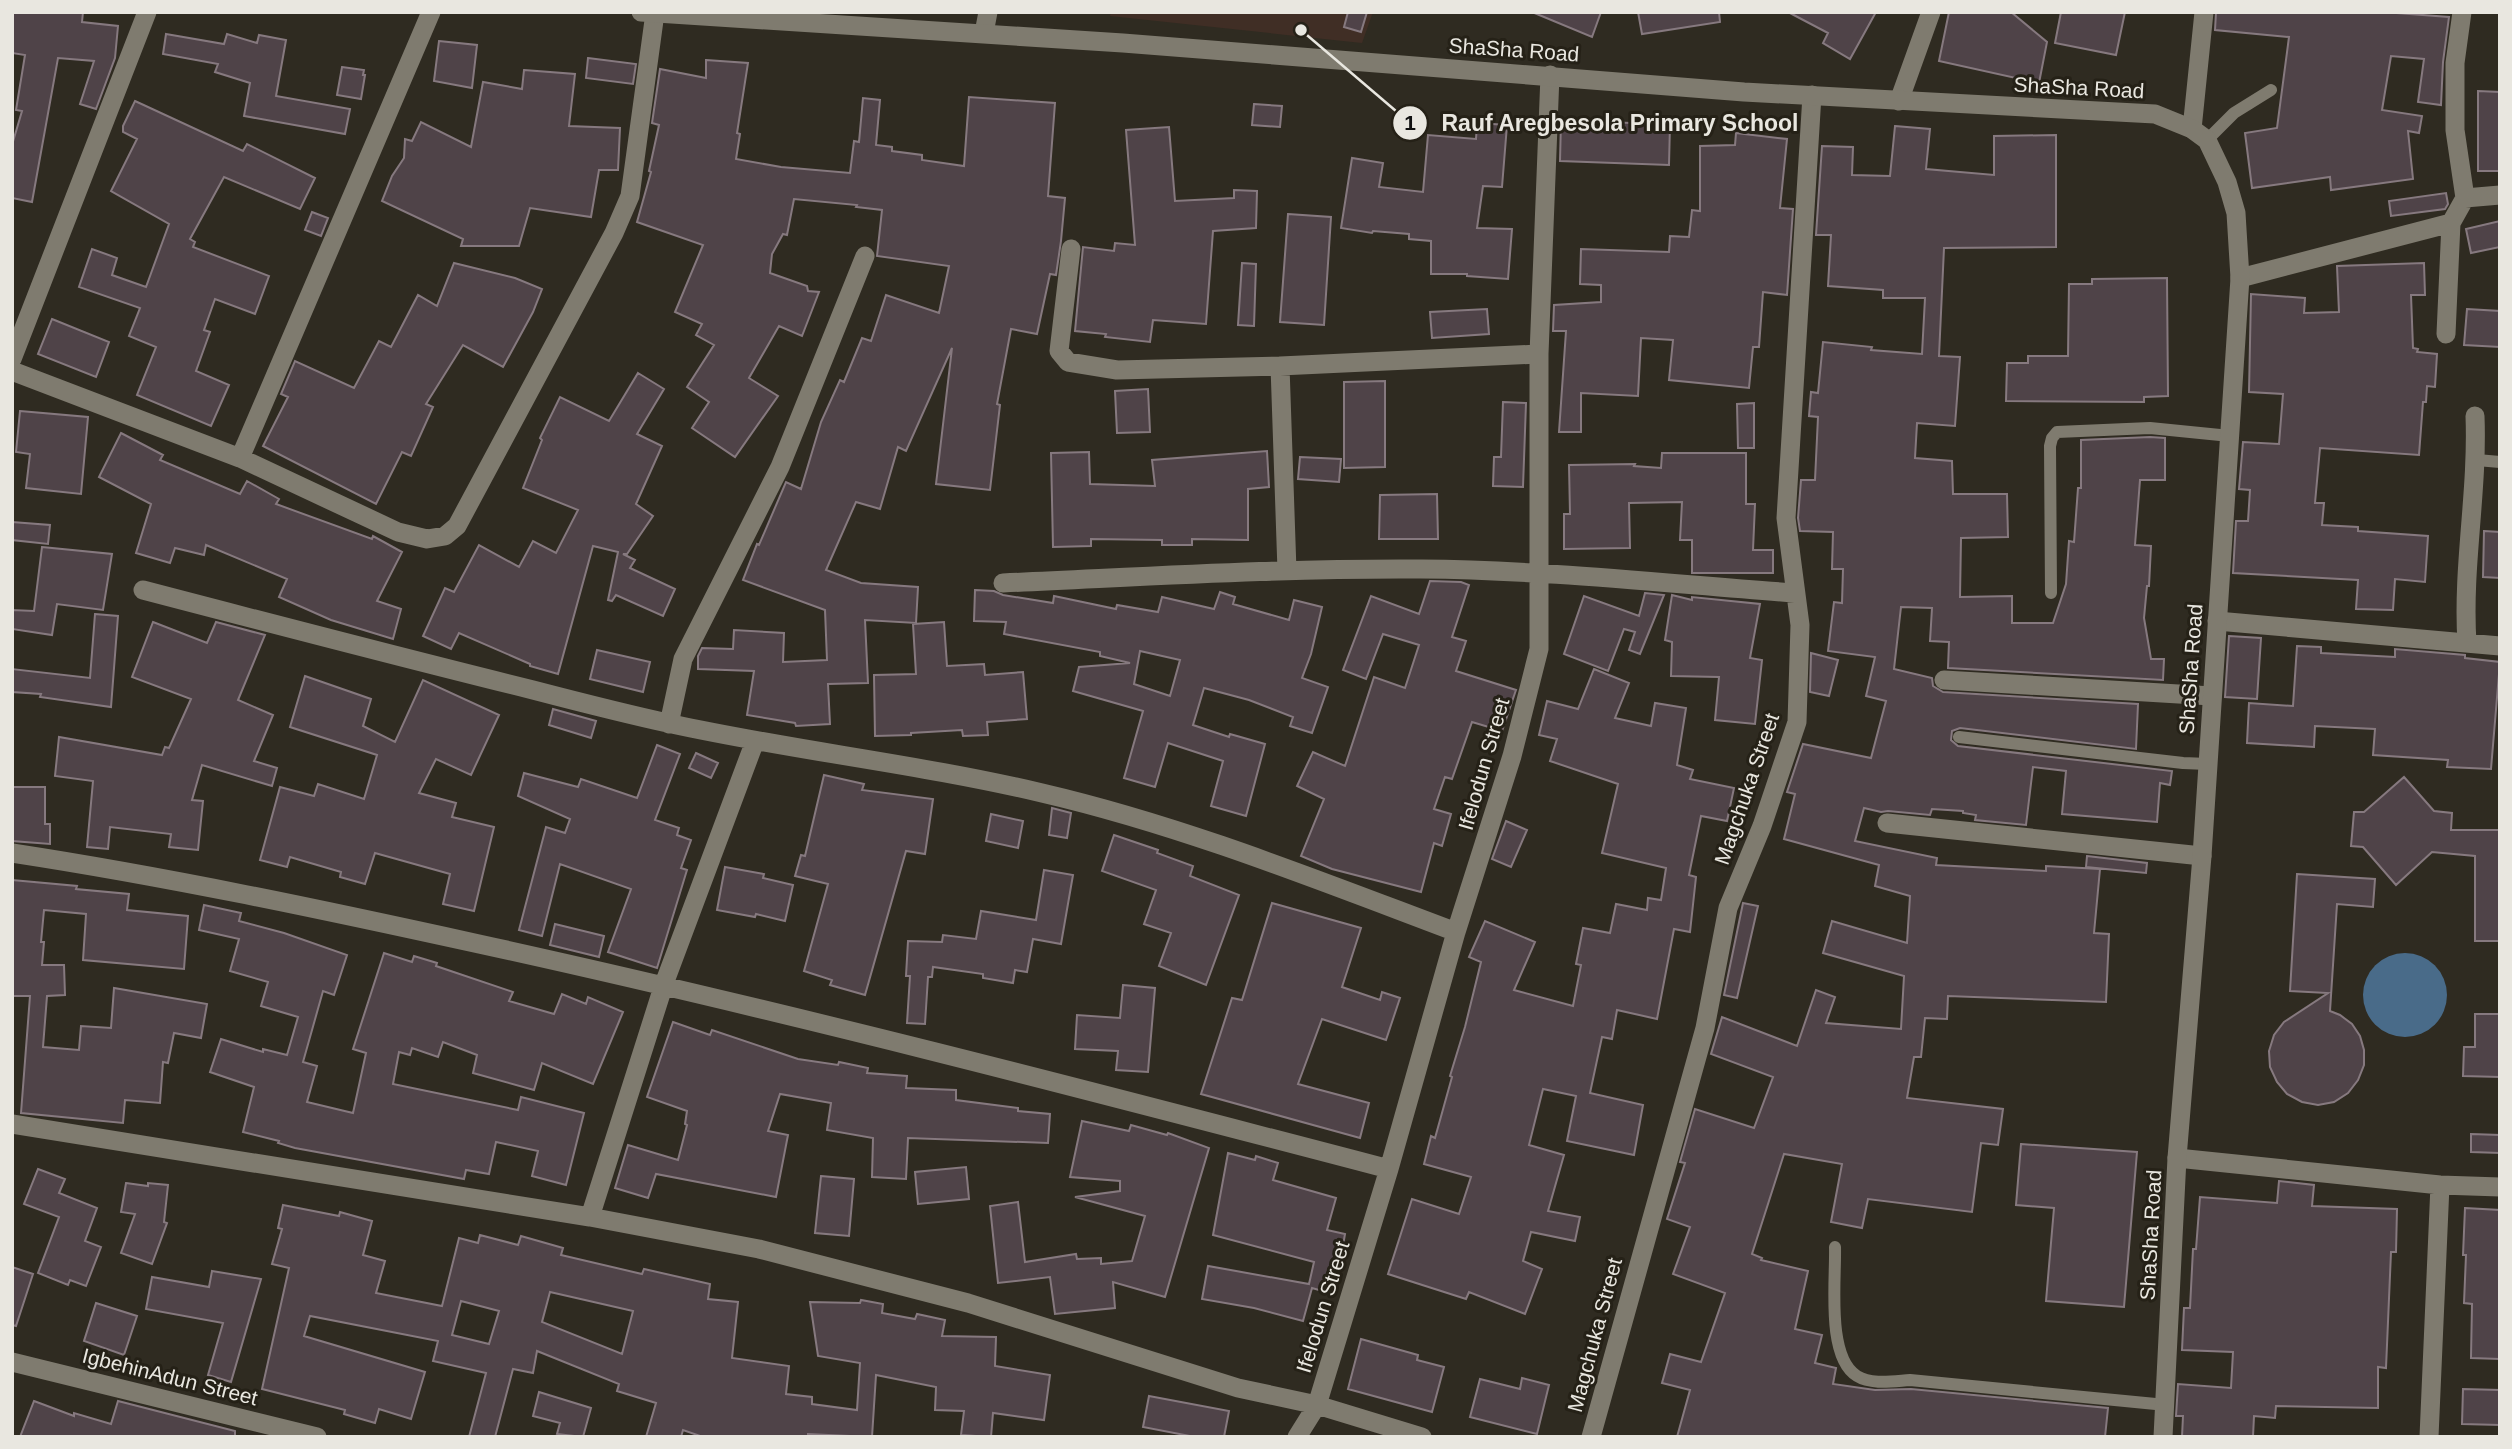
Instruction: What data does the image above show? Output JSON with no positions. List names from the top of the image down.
{
  "streets": {
    "street": [
      "ShaSha Road",
      "Ifelodun Street",
      "Magchuka Street",
      "IgbehinAdun Street"
    ]
  },
  "crossings": [
    ["ShaSha Road", "Ifelodun Street"],
    ["ShaSha Road", "Magchuka Street"]
  ],
  "places": ["Rauf Aregbesola Primary School"]
}
